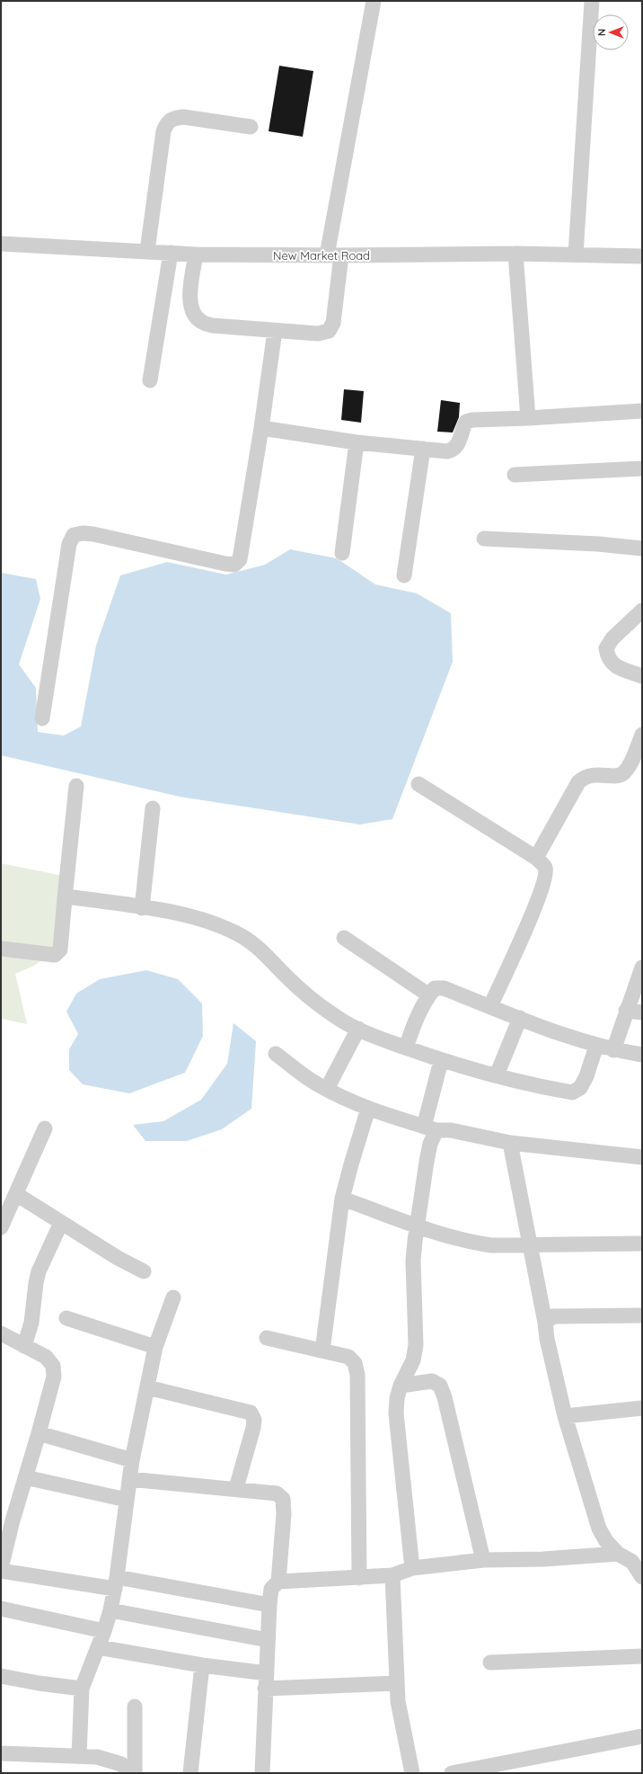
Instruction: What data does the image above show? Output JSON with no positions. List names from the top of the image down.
{
  "streets": {
    "street": ["New Market Road"]
  },
  "north": "left"
}
